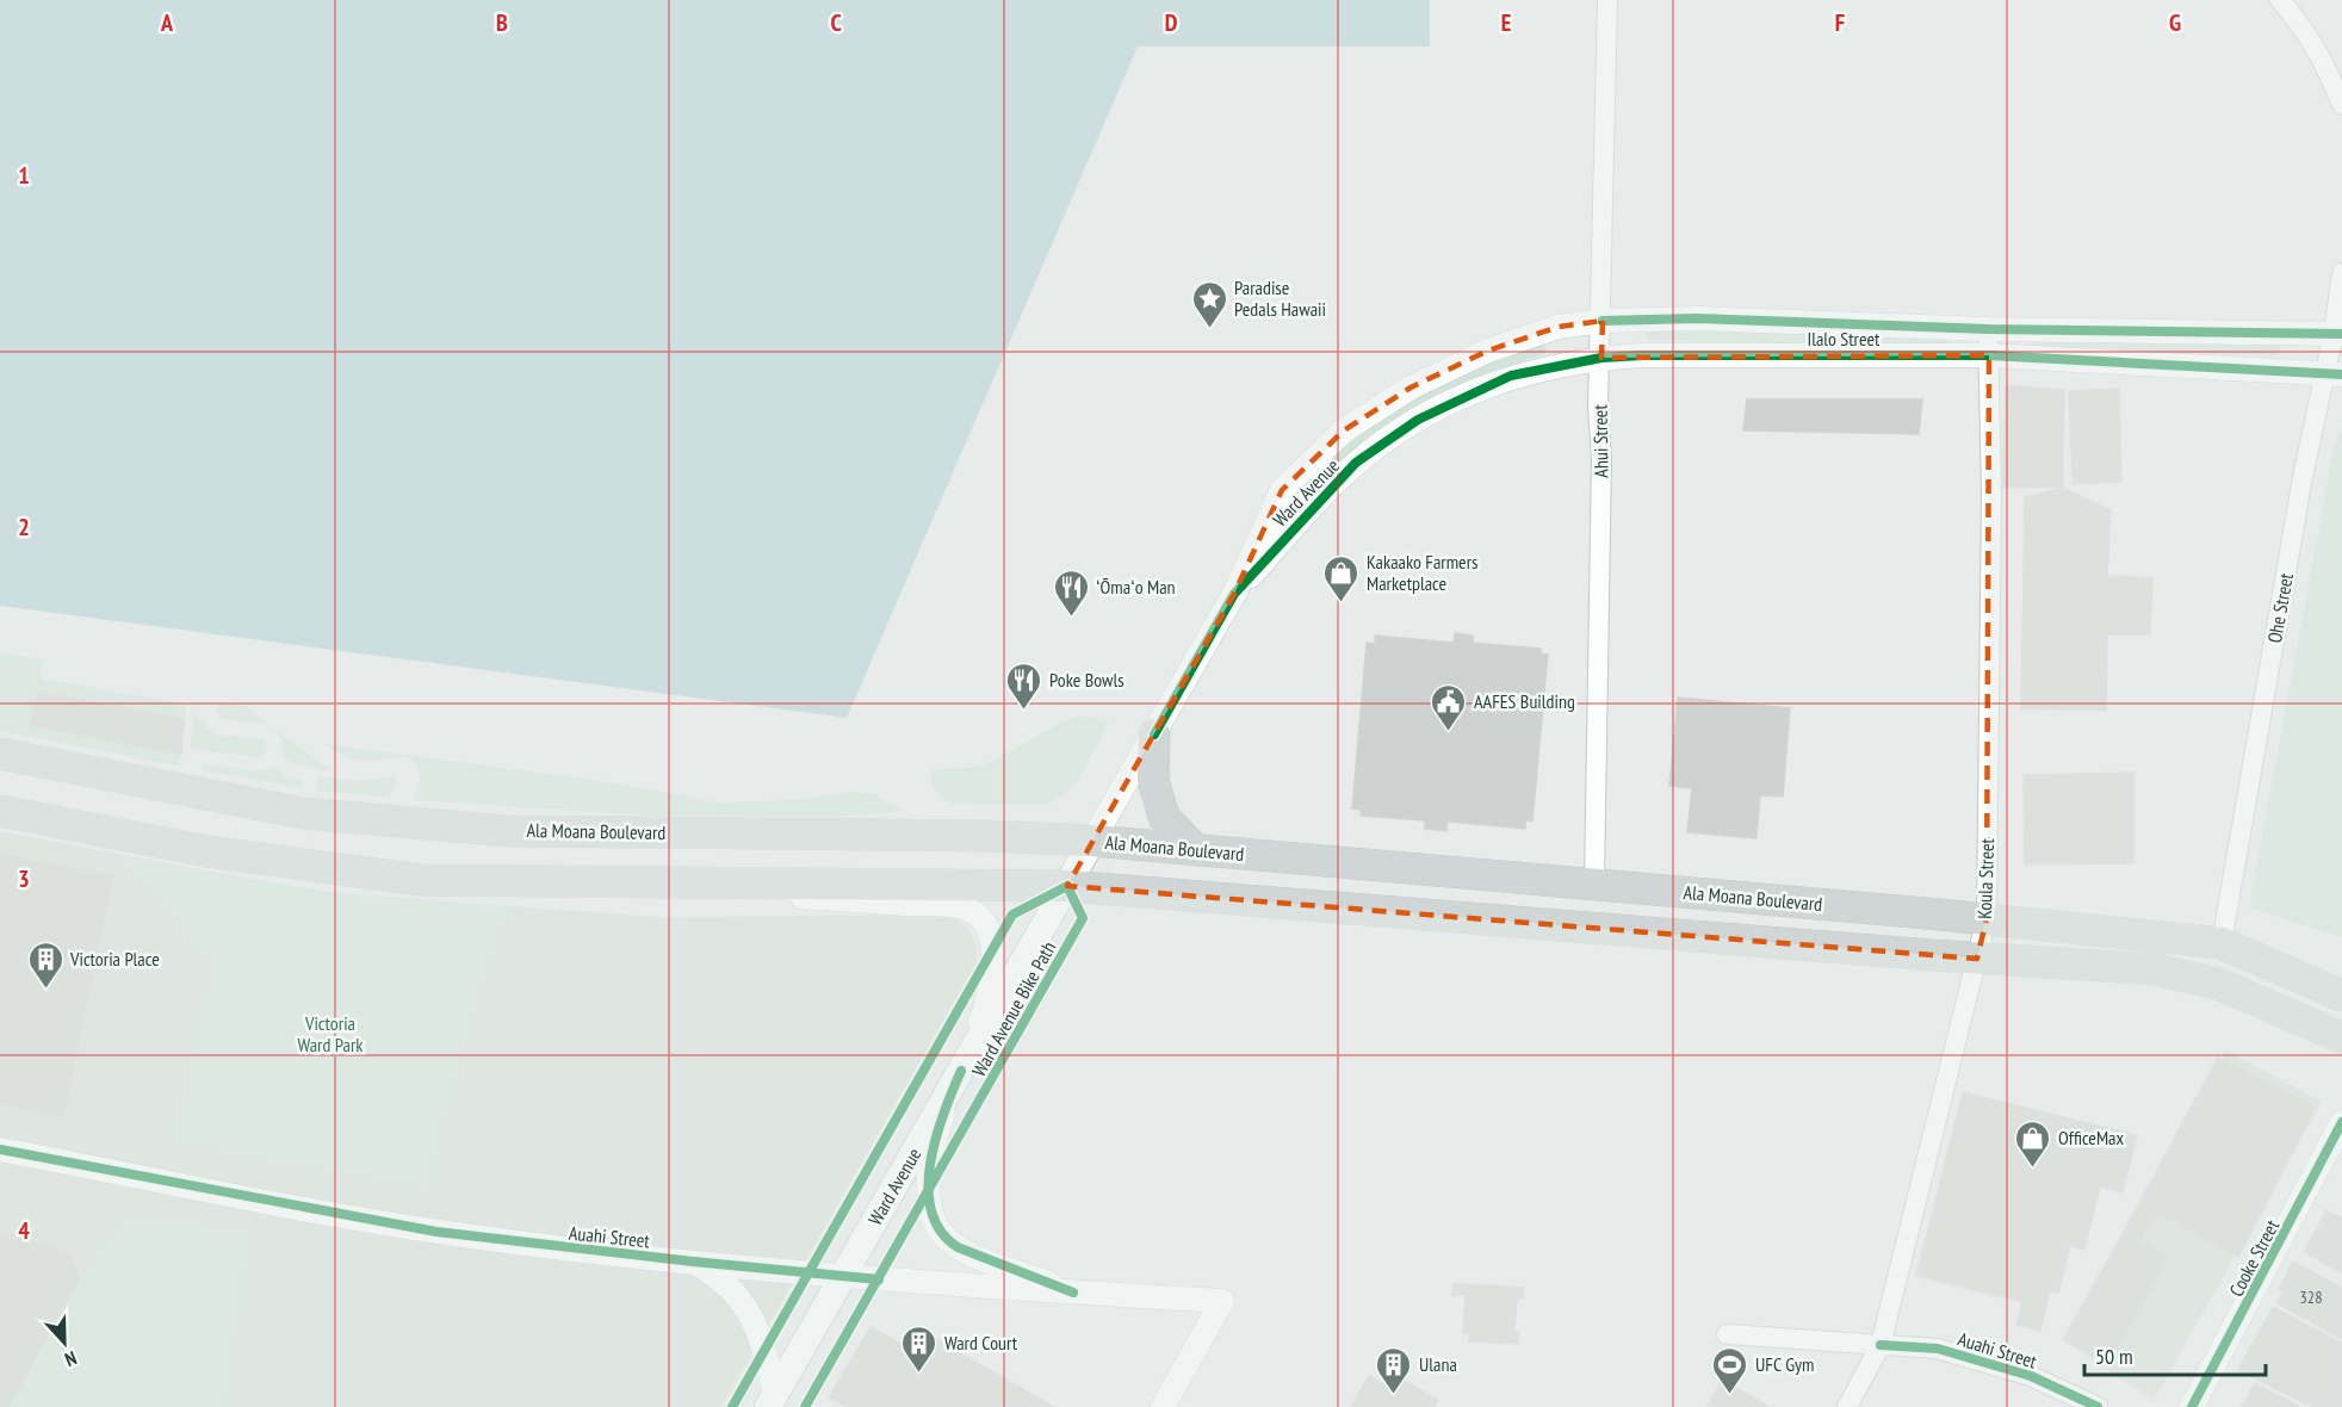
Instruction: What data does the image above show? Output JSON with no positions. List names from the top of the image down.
{
  "streets": {
    "main road": ["Ward Avenue", "Ala Moana Boulevard"],
    "street": [
      "Ilalo Street",
      "Ahui Street",
      "Ohe Street",
      "Koula Street",
      "Auahi Street",
      "Cooke Street"
    ],
    "cycle path": ["Ward Avenue Bike Path"]
  },
  "crossings": [
    ["Ilalo Street", "Ahui Street"],
    ["Ilalo Street", "Ward Avenue"],
    ["Ilalo Street", "Ohe Street"],
    ["Ilalo Street", "Koula Street"],
    ["Ahui Street", "Ward Avenue"],
    ["Ahui Street", "Ala Moana Boulevard"],
    ["Ward Avenue", "Ala Moana Boulevard"],
    ["Ward Avenue", "Auahi Street"],
    ["Ohe Street", "Ala Moana Boulevard"],
    ["Ala Moana Boulevard", "Koula Street"],
    ["Koula Street", "Auahi Street"]
  ],
  "parks": ["Victoria Ward Park"],
  "places": {
    "place": ["Paradise Pedals Hawaii"],
    "shop": ["Kakaako Farmers Marketplace", "OfficeMax"],
    "restaurant": ["ʻŌmaʻo Man", "Poke Bowls"],
    "public building": ["AAFES Building"],
    "building": ["Victoria Place", "Ward Court", "Ulana"],
    "sports": ["UFC Gym"]
  },
  "house_numbers": ["328"],
  "scale_bar": "50 m",
  "north": "bottom",
  "grid": {
    "columns": [
      "A",
      "B",
      "C",
      "D",
      "E",
      "F",
      "G"
    ],
    "rows": [
      "1",
      "2",
      "3",
      "4"
    ]
  }
}
